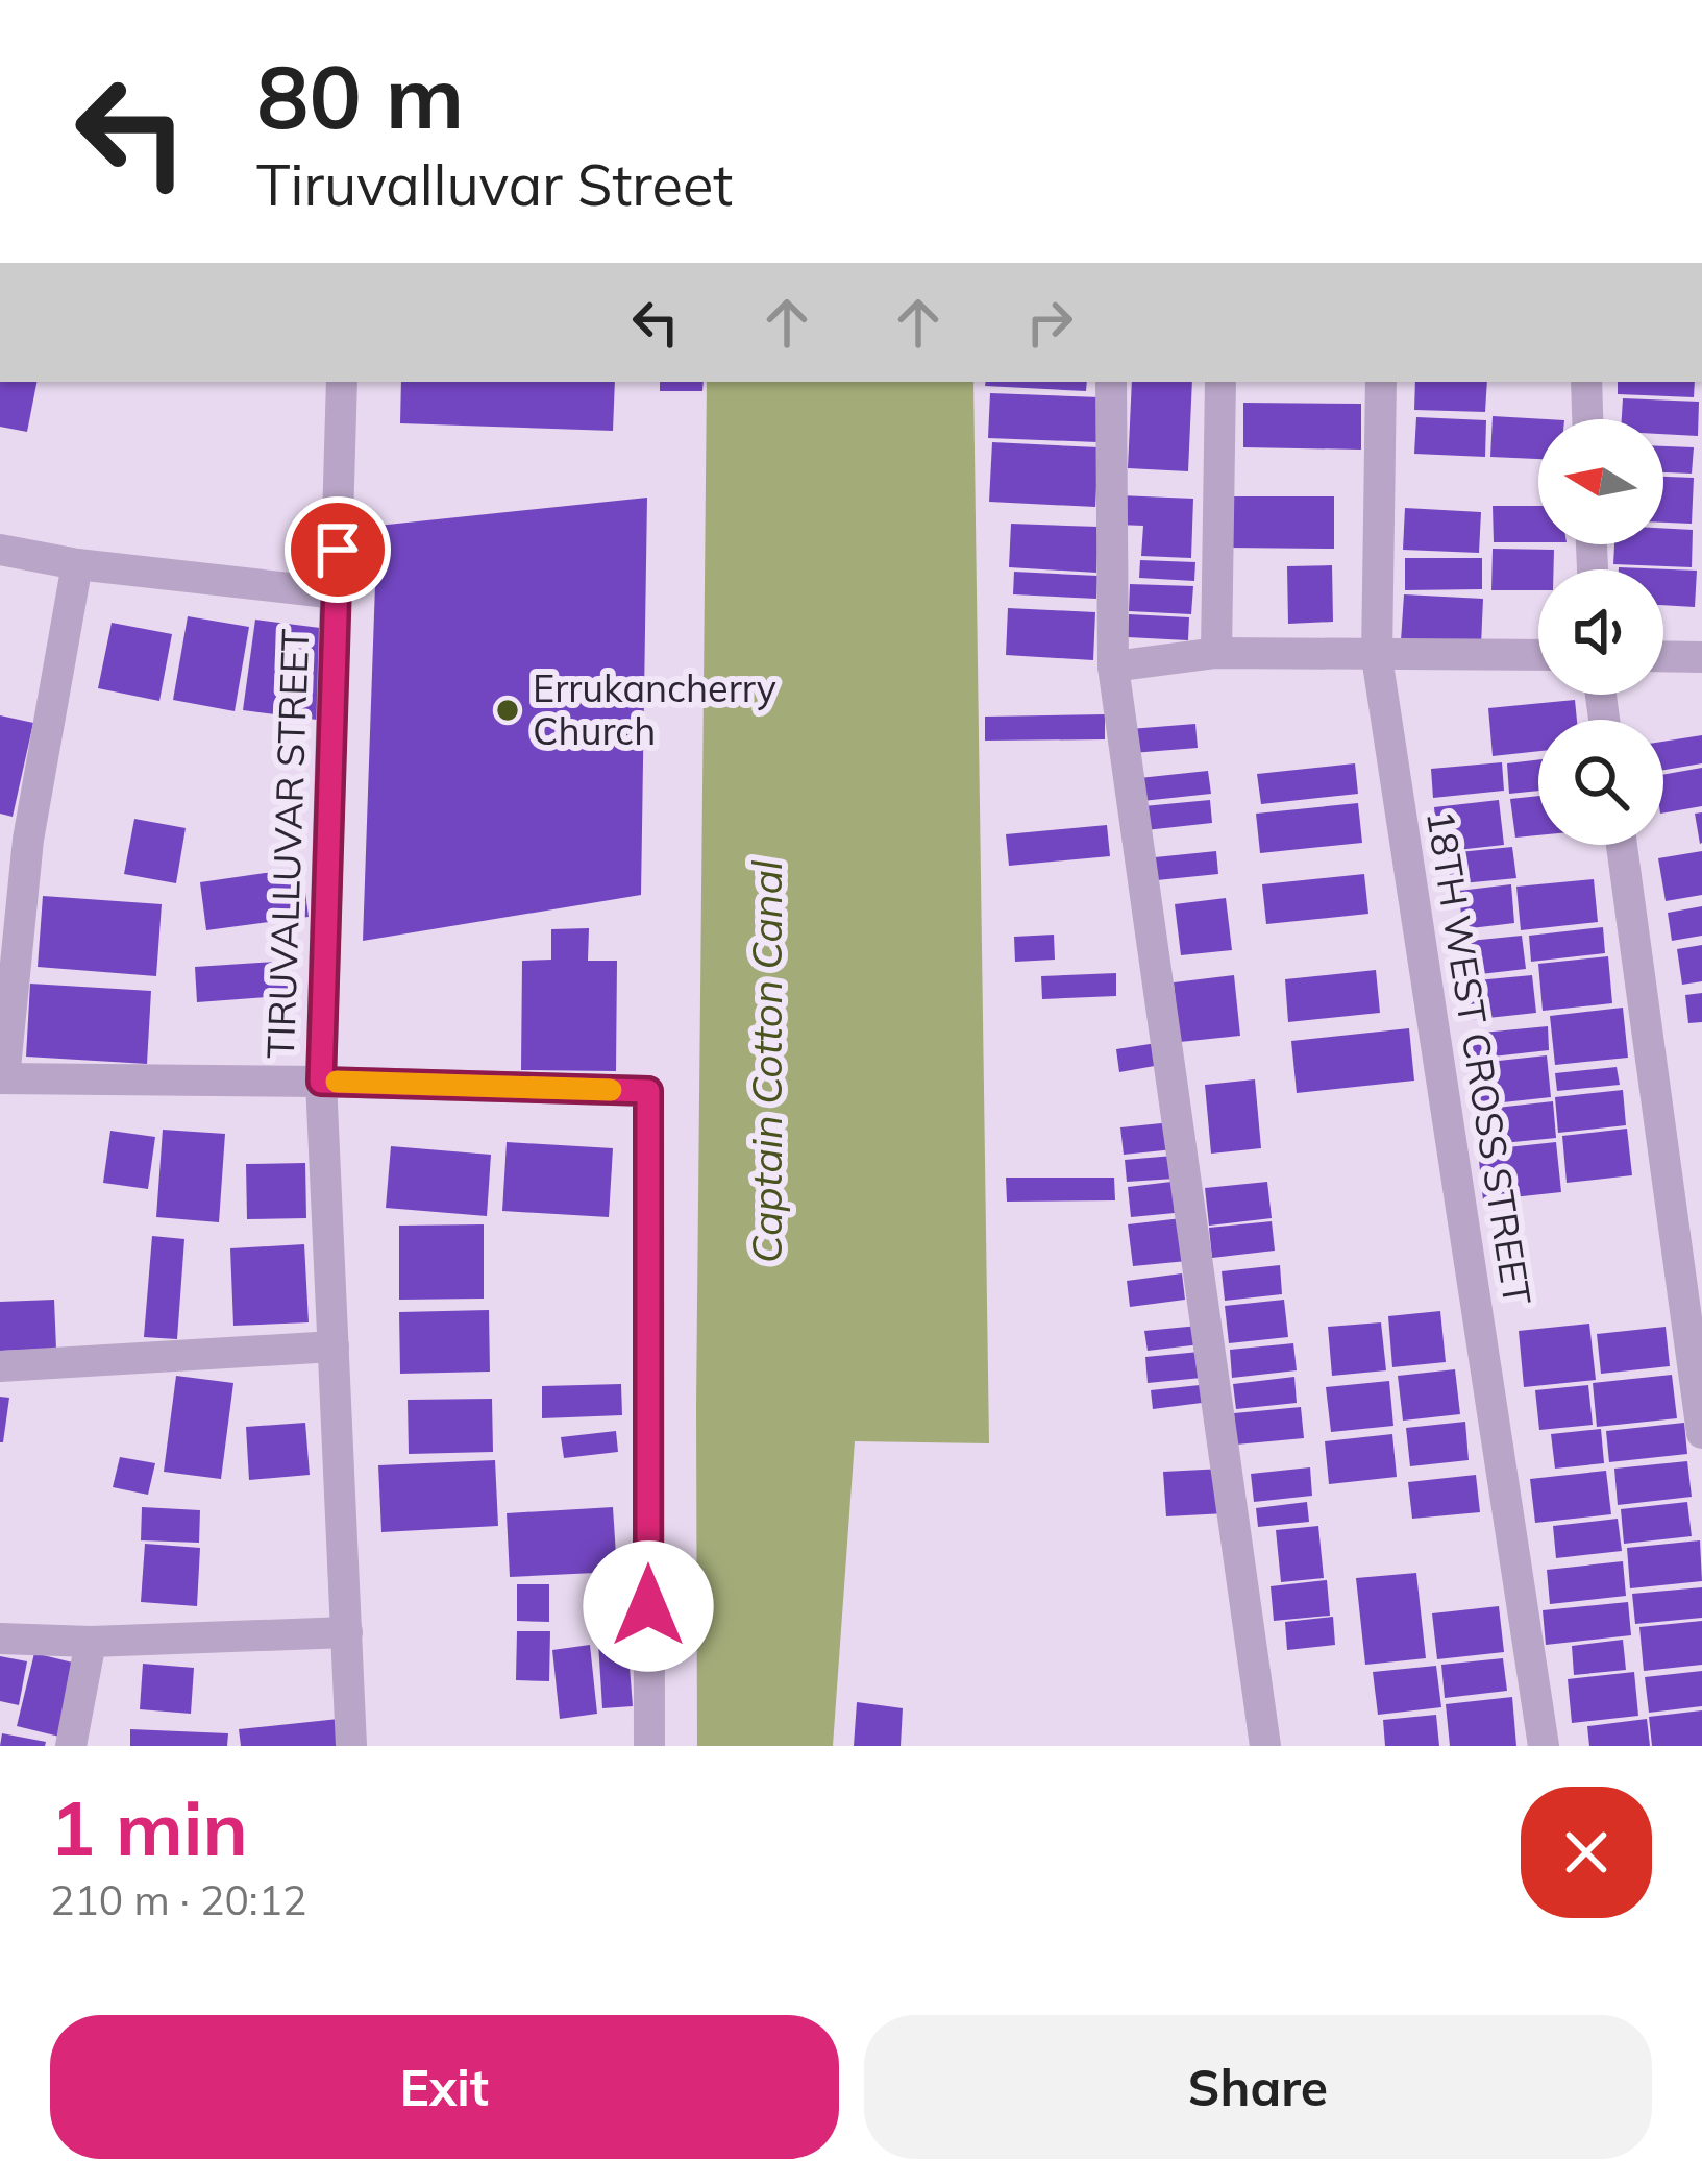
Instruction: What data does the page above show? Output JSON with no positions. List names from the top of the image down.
{
  "streets": {
    "street": ["TIRUVALLUVAR STREET", "18TH WEST CROSS STREET"]
  },
  "water": ["Captain Cotton Canal"],
  "places": ["Errukancherry Church"],
  "north": "left",
  "page": {
    "turn": ["80 m", "Tiruvalluvar Street"],
    "heading": ["1 min", "210 m · 20:12"],
    "buttons": ["Exit", "Share"]
  }
}
